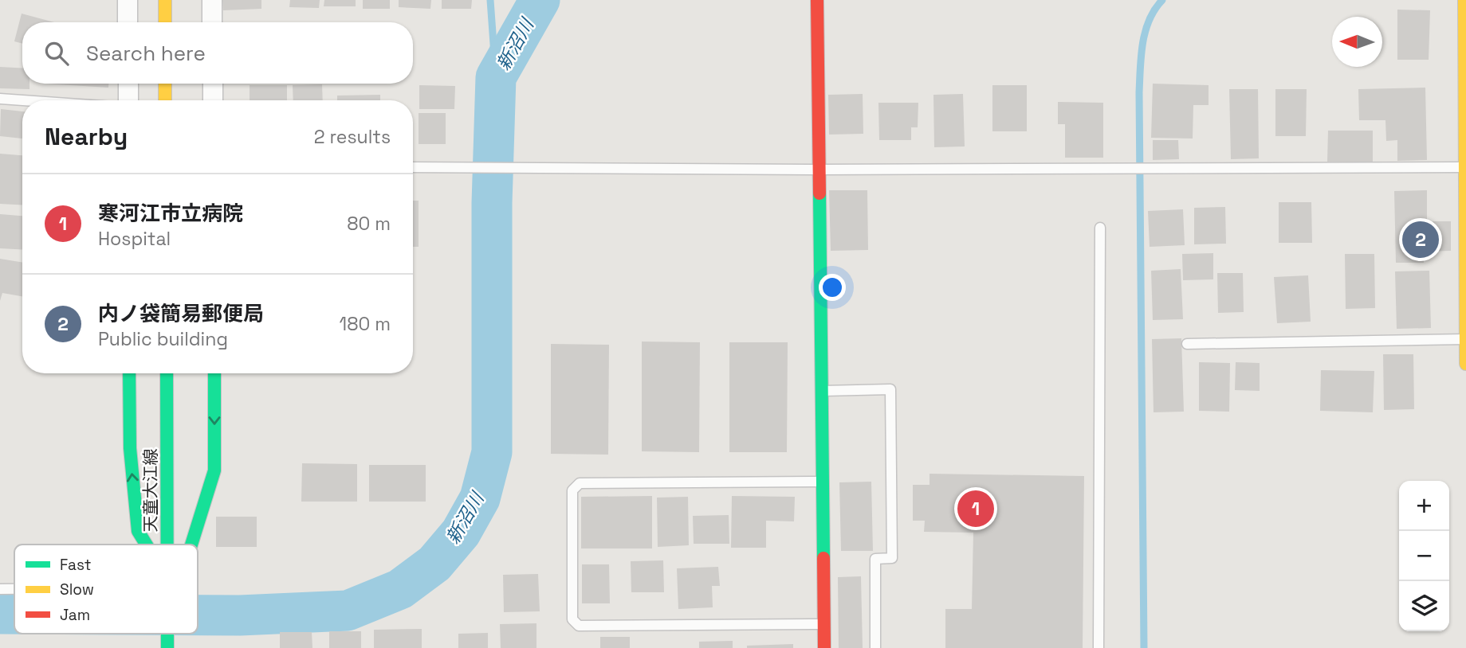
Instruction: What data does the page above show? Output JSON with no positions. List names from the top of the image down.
{
  "streets": {
    "street": ["天童大江線"]
  },
  "water": ["新沼川"],
  "legend": ["Fast", "Slow", "Jam"],
  "north": "left",
  "page": {
    "search": "Search here",
    "heading": ["Nearby", "2 results"],
    "list": [
      {
        "mark": "1",
        "name": "寒河江市立病院",
        "note": "Hospital",
        "value": "80 m"
      },
      {
        "mark": "2",
        "name": "内ノ袋簡易郵便局",
        "note": "Public building",
        "value": "180 m"
      }
    ],
    "pins": ["2", "1"],
    "map_buttons": ["+", "−"]
  }
}
